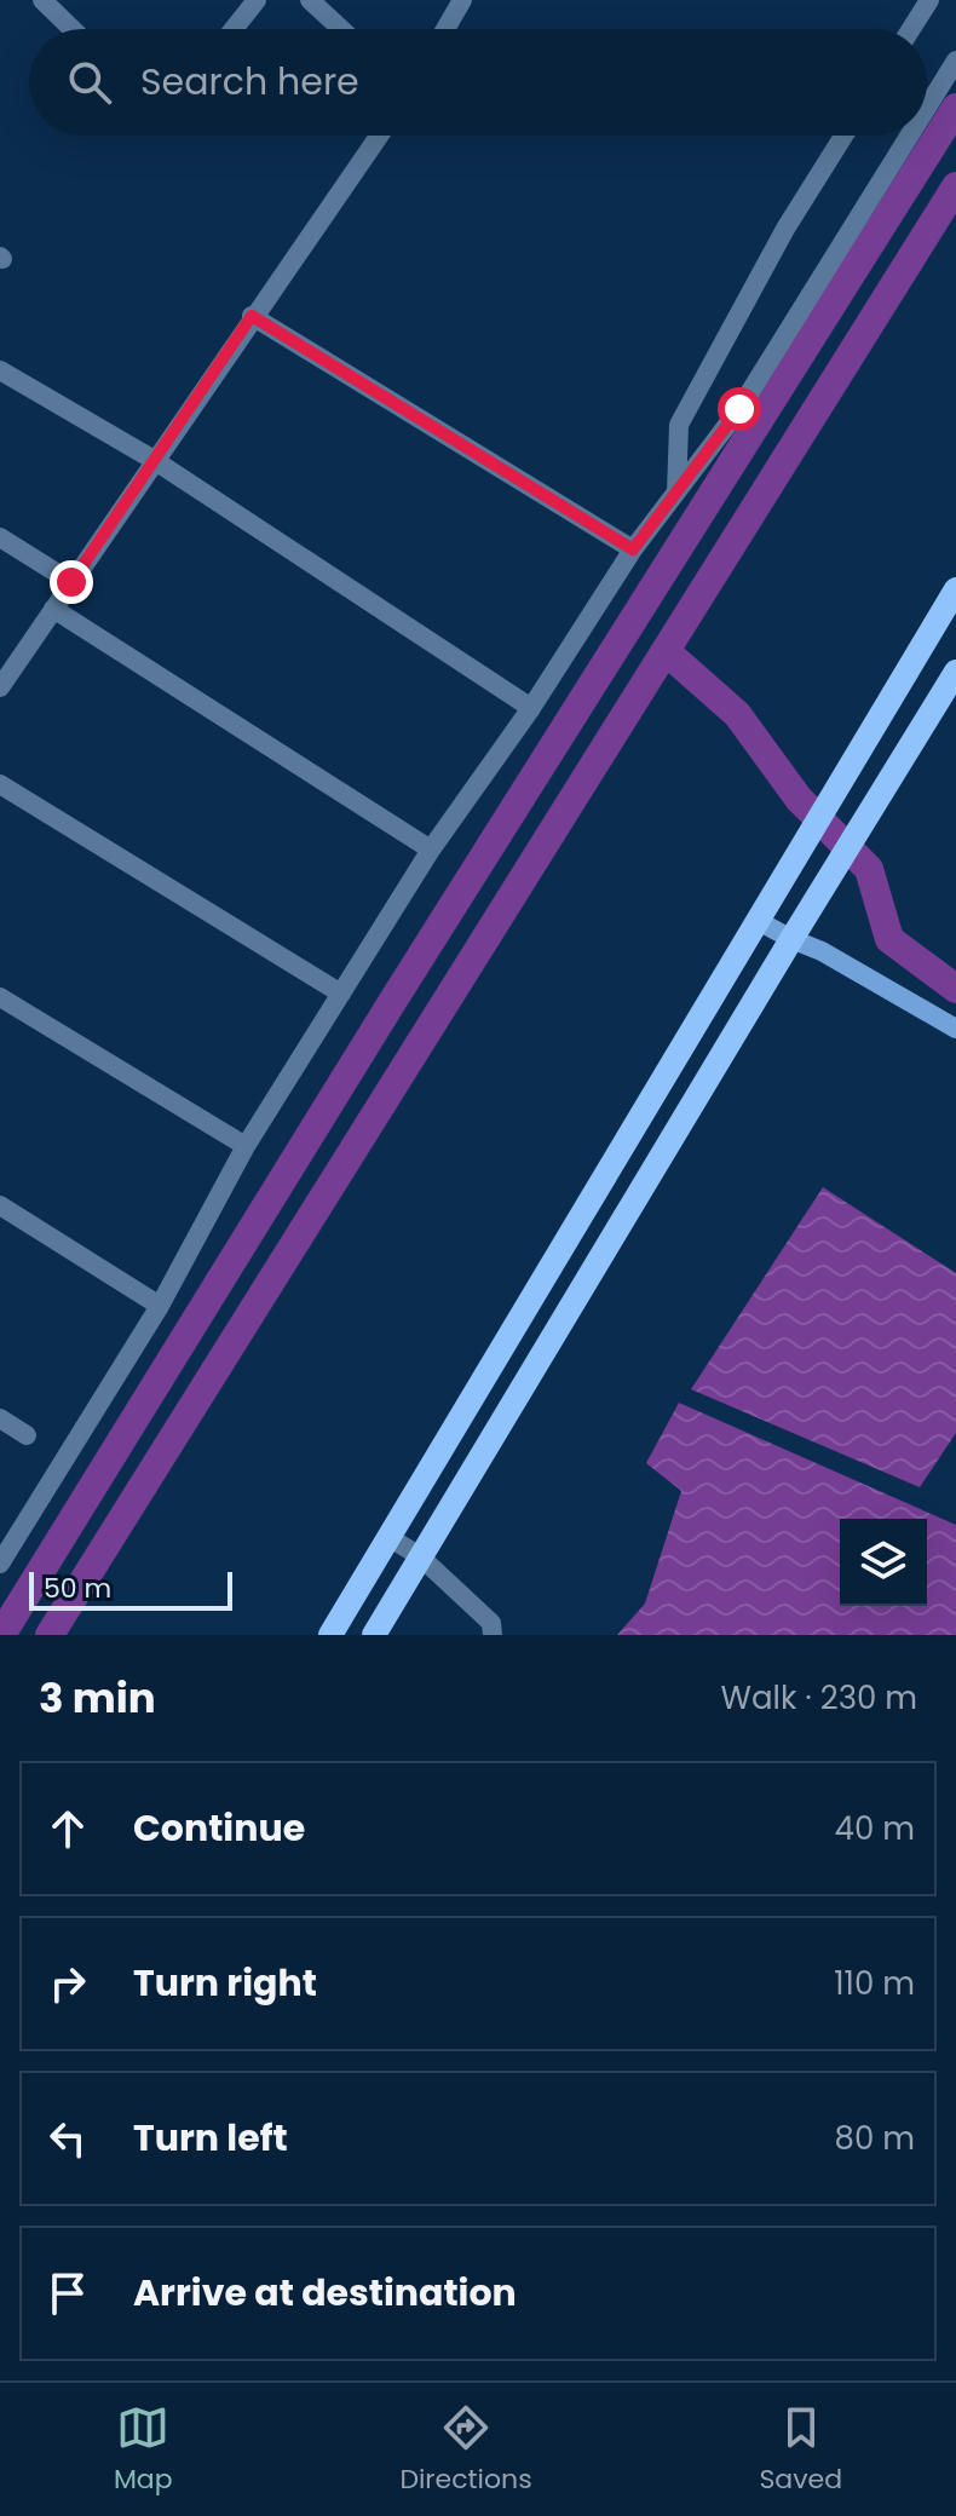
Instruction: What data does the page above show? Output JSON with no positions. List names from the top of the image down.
{
  "scale_bar": "50 m",
  "page": {
    "search": "Search here",
    "scale": "50 m",
    "heading": ["3 min", "Walk · 230 m"],
    "list": [
      ["Continue", "40 m"],
      ["Turn right", "110 m"],
      ["Turn left", "80 m"],
      "Arrive at destination"
    ],
    "nav": ["Map", "Directions", "Saved"]
  }
}
